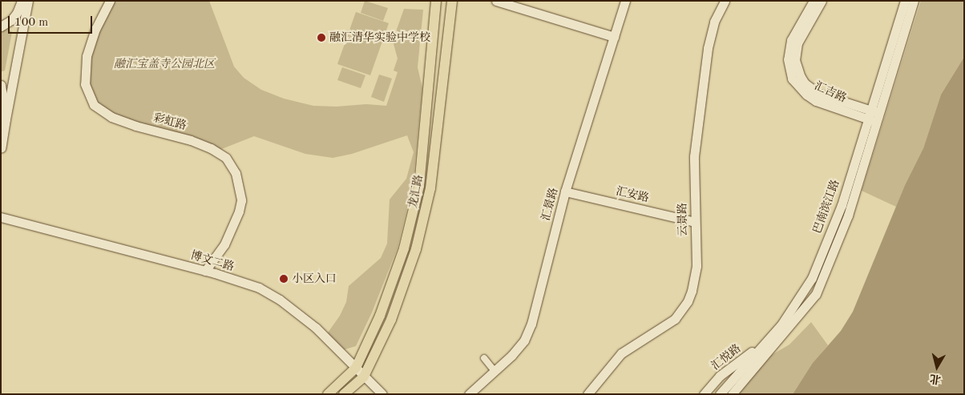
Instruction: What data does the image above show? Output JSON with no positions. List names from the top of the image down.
{
  "streets": {
    "main road": ["龙汇路"],
    "street": [
      "汇吉路",
      "彩虹路",
      "汇安路",
      "汇景路",
      "巴南滨江路",
      "云景路",
      "博文二路",
      "汇悦路"
    ]
  },
  "crossings": [
    ["汇吉路", "巴南滨江路"],
    ["彩虹路", "博文二路"],
    ["龙汇路", "博文二路"],
    ["汇安路", "汇景路"],
    ["汇安路", "云景路"],
    ["巴南滨江路", "汇悦路"]
  ],
  "parks": ["融汇宝盖寺公园北区"],
  "places": ["融汇清华实验中学校", "小区入口"],
  "scale_bar": "100 m",
  "north": "bottom"
}
